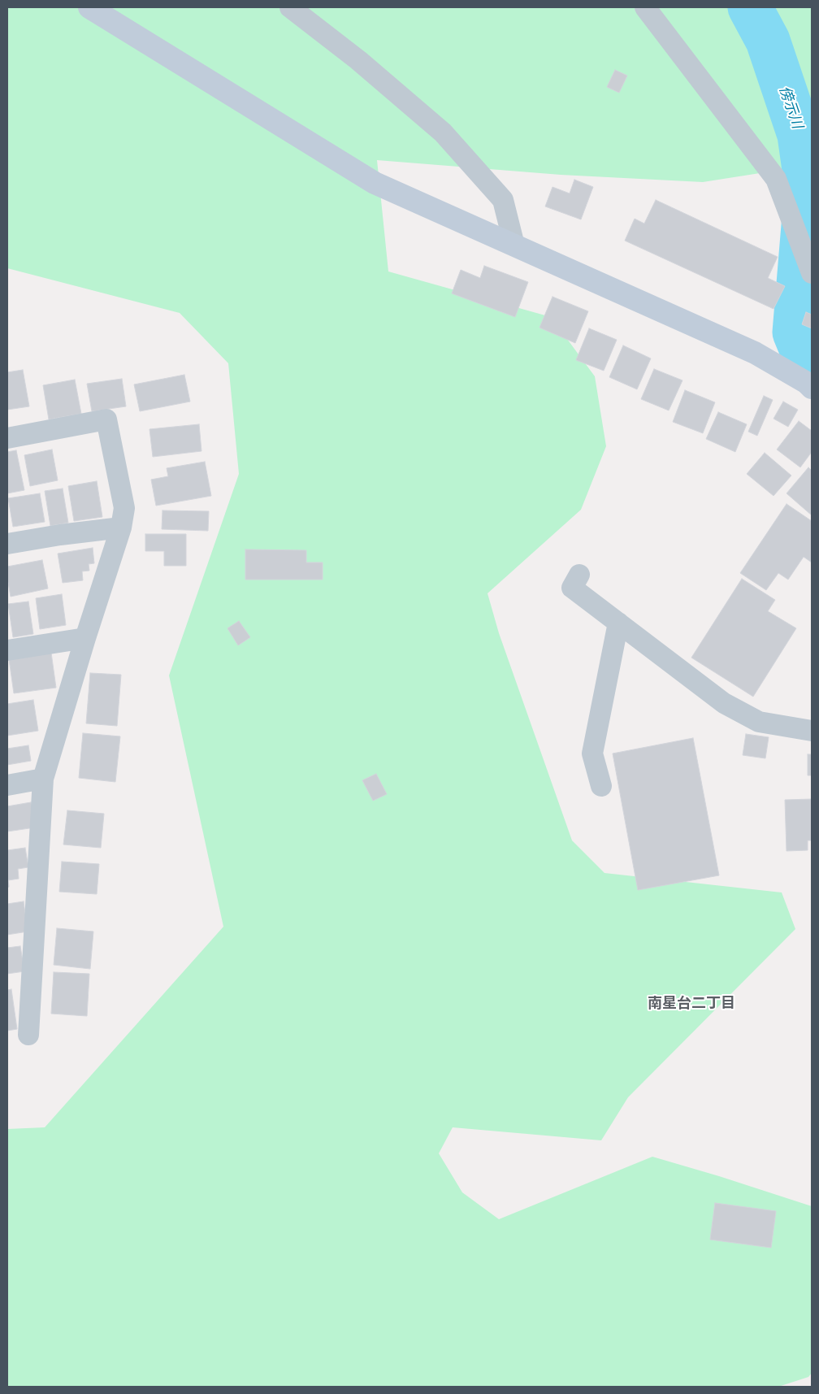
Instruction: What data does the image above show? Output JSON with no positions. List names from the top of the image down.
{
  "districts": ["南星台二丁目"],
  "water": ["傍示川"]
}
